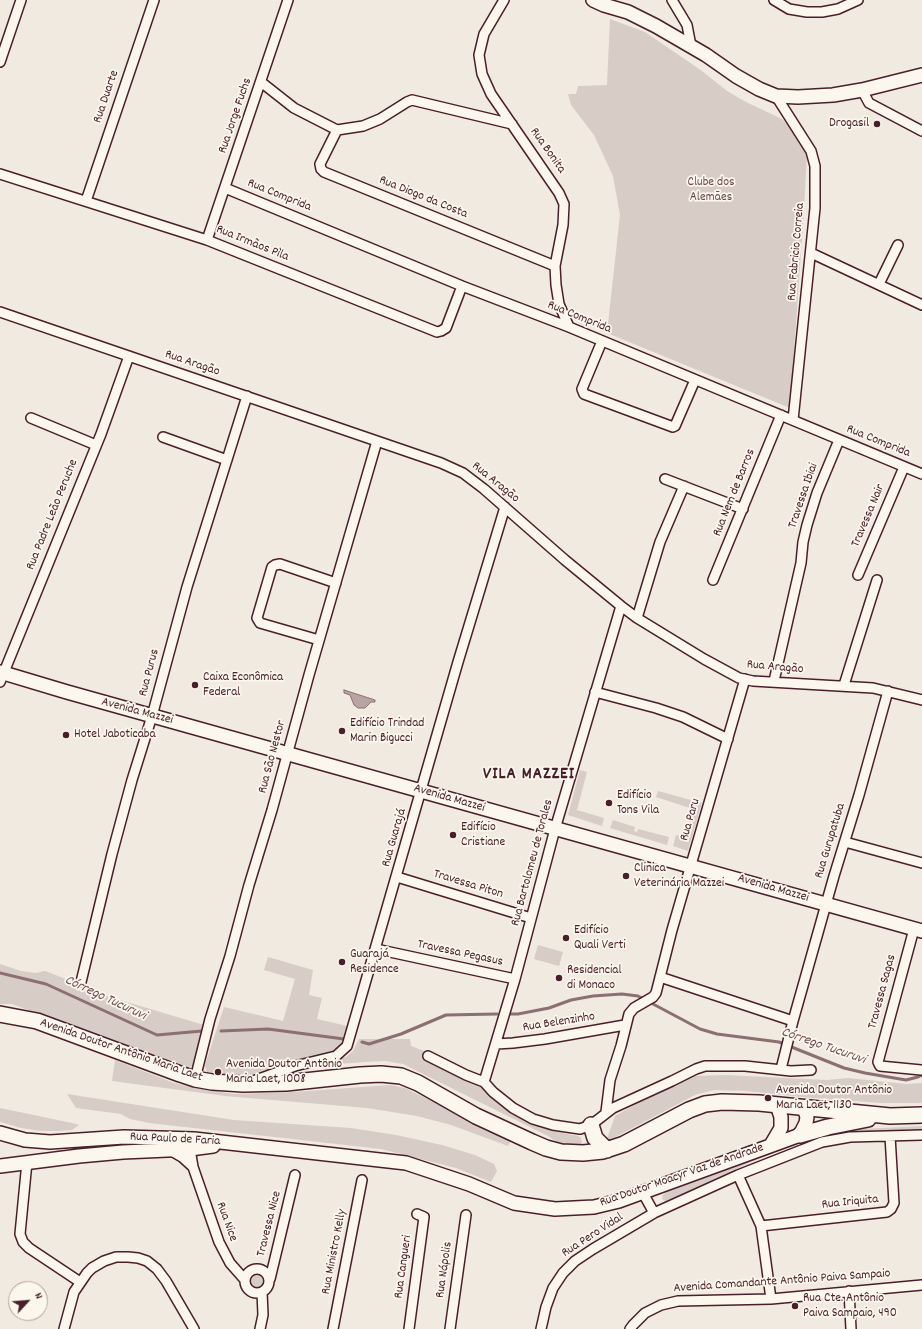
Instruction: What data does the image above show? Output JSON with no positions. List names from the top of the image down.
{
  "streets": {
    "main road": ["Avenida Doutor Antônio Maria Laet"],
    "street": [
      "Rua Duarte",
      "Rua Jorge Fuchs",
      "Rua Bonita",
      "Rua Comprida",
      "Rua Diogo da Costa",
      "Rua Irmãos Pìla",
      "Rua Fabricio Correia",
      "Rua Aragão",
      "Rua Nem de Barros",
      "Travessa Ibiai",
      "Rua Padre Leão Peruche",
      "Travessa Nair",
      "Rua Purus",
      "Avenida Mazzei",
      "Rua São Nestor",
      "Rua Paru",
      "Rua Guarajá",
      "Rua Gurupatuba",
      "Rua Bartolomeu de Torales",
      "Travessa Piton",
      "Travessa Pegasus",
      "Travessa Sagas",
      "Rua Belenzinho",
      "Rua Paulo de Faria",
      "Rua Doutor Moacyr Vaz de Andrade",
      "Rua Iriquita",
      "Rua Nice",
      "Travessa Nice",
      "Rua Pero Vidal",
      "Rua Ministro Kelly",
      "Rua Cangueri",
      "Rua Nápolis",
      "Avenida Comandante Antônio Paiva Sampaio"
    ]
  },
  "crossings": [
    ["Rua Duarte", "Rua Irmãos Pìla"],
    ["Rua Jorge Fuchs", "Rua Comprida"],
    ["Rua Jorge Fuchs", "Rua Irmãos Pìla"],
    ["Rua Bonita", "Rua Comprida"],
    ["Rua Bonita", "Rua Diogo da Costa"],
    ["Rua Comprida", "Rua Irmãos Pìla"],
    ["Rua Comprida", "Rua Fabricio Correia"],
    ["Rua Comprida", "Rua Nem de Barros"],
    ["Rua Comprida", "Travessa Ibiai"],
    ["Rua Comprida", "Travessa Nair"],
    ["Rua Aragão", "Travessa Ibiai"],
    ["Rua Aragão", "Rua Padre Leão Peruche"],
    ["Rua Aragão", "Rua Purus"],
    ["Rua Aragão", "Rua São Nestor"],
    ["Rua Aragão", "Rua Paru"],
    ["Rua Aragão", "Rua Guarajá"],
    ["Rua Aragão", "Rua Gurupatuba"],
    ["Rua Aragão", "Rua Bartolomeu de Torales"],
    ["Rua Padre Leão Peruche", "Avenida Mazzei"],
    ["Rua Purus", "Avenida Mazzei"],
    ["Avenida Mazzei", "Rua São Nestor"],
    ["Avenida Mazzei", "Rua Paru"],
    ["Avenida Mazzei", "Rua Guarajá"],
    ["Avenida Mazzei", "Rua Gurupatuba"],
    ["Avenida Mazzei", "Rua Bartolomeu de Torales"],
    ["Avenida Mazzei", "Travessa Sagas"],
    ["Rua São Nestor", "Avenida Doutor Antônio Maria Laet"],
    ["Rua Paru", "Rua Belenzinho"],
    ["Rua Guarajá", "Travessa Piton"],
    ["Rua Guarajá", "Travessa Pegasus"],
    ["Rua Guarajá", "Avenida Doutor Antônio Maria Laet"],
    ["Rua Bartolomeu de Torales", "Travessa Piton"],
    ["Rua Bartolomeu de Torales", "Travessa Pegasus"],
    ["Rua Bartolomeu de Torales", "Rua Belenzinho"],
    ["Rua Paulo de Faria", "Rua Doutor Moacyr Vaz de Andrade"],
    ["Rua Paulo de Faria", "Rua Nice"],
    ["Rua Iriquita", "Rua Pero Vidal"],
    ["Rua Nice", "Travessa Nice"]
  ],
  "districts": ["VILA MAZZEI"],
  "water": ["Córrego Tucuruvi"],
  "parks": ["Clube dos Alemães"],
  "places": [
    "Drogasil",
    "Caixa Econômica Federal",
    "Edifício Trindad Marin Bigucci",
    "Hotel Jaboticaba",
    "Edifício Tons Vila",
    "Edifício Cristiane",
    "Clinica Veterinária Mazzei",
    "Edifício Quali Verti",
    "Guarajá Residence",
    "Residencial di Monaco",
    "Avenida Doutor Antônio Maria Laet, 1008",
    "Avenida Doutor Antônio Maria Laet, 1130",
    "Rua Cte. Antônio Paiva Sampaio, 490"
  ],
  "north": "top right"
}
